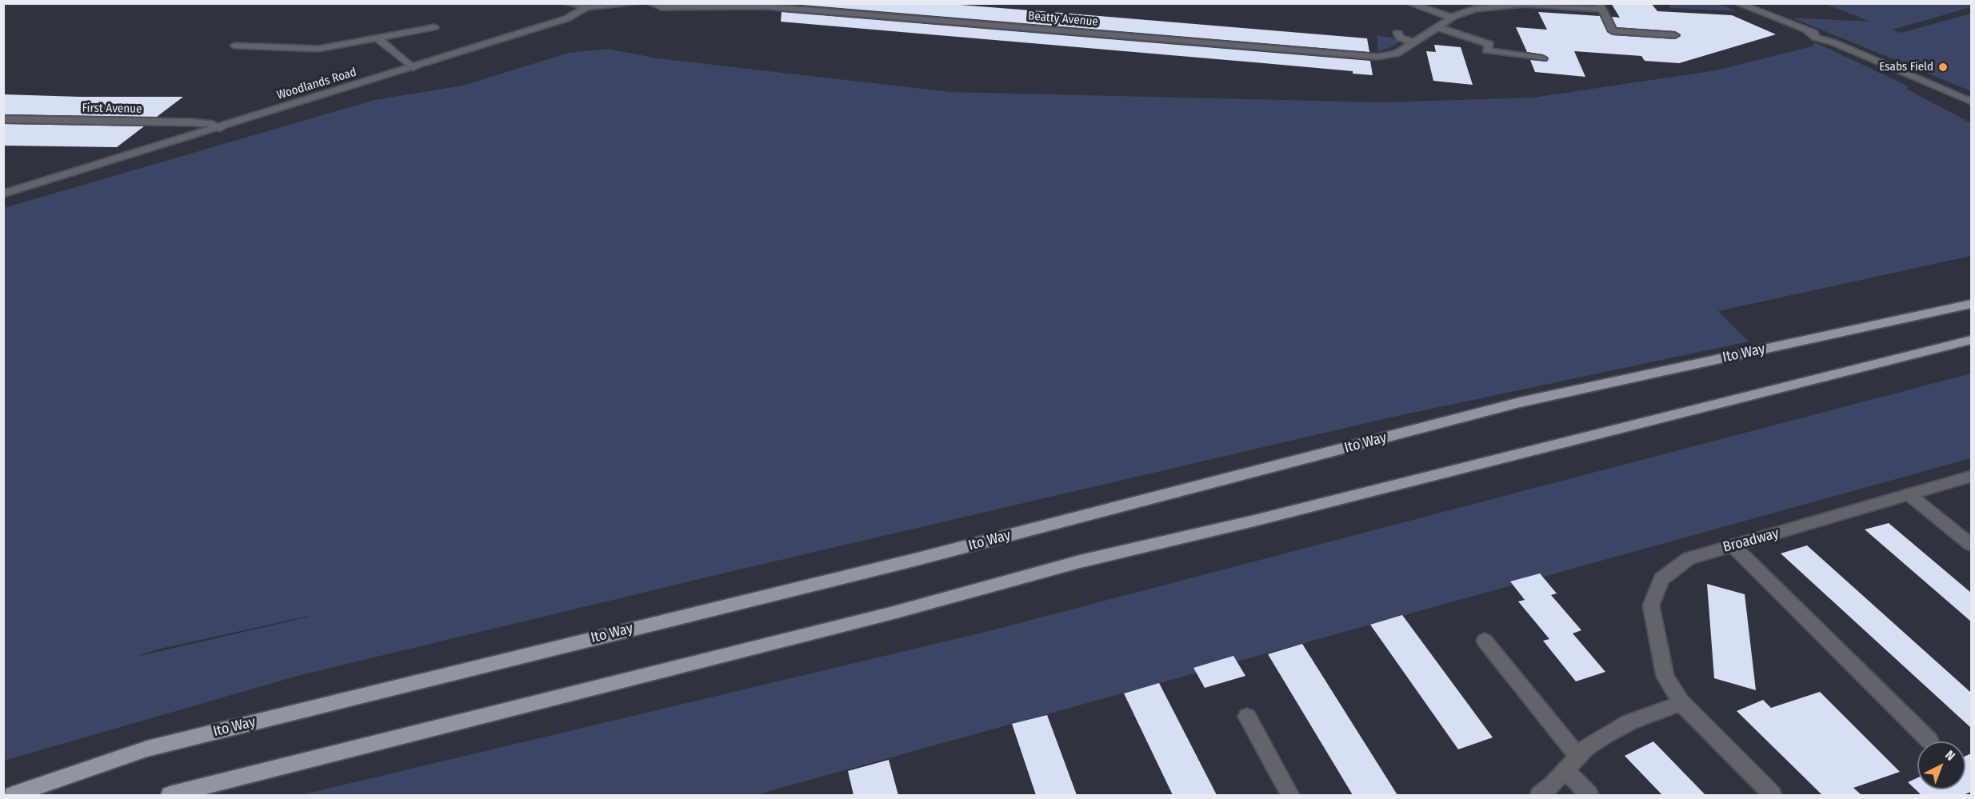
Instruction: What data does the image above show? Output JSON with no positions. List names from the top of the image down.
{
  "streets": {
    "main road": ["Ito Way"],
    "street": [
      "Beatty Avenue",
      "Woodlands Road",
      "First Avenue",
      "Broadway"
    ]
  },
  "crossings": [
    ["Woodlands Road", "First Avenue"]
  ],
  "places": ["Esabs Field"],
  "north": "top right"
}
